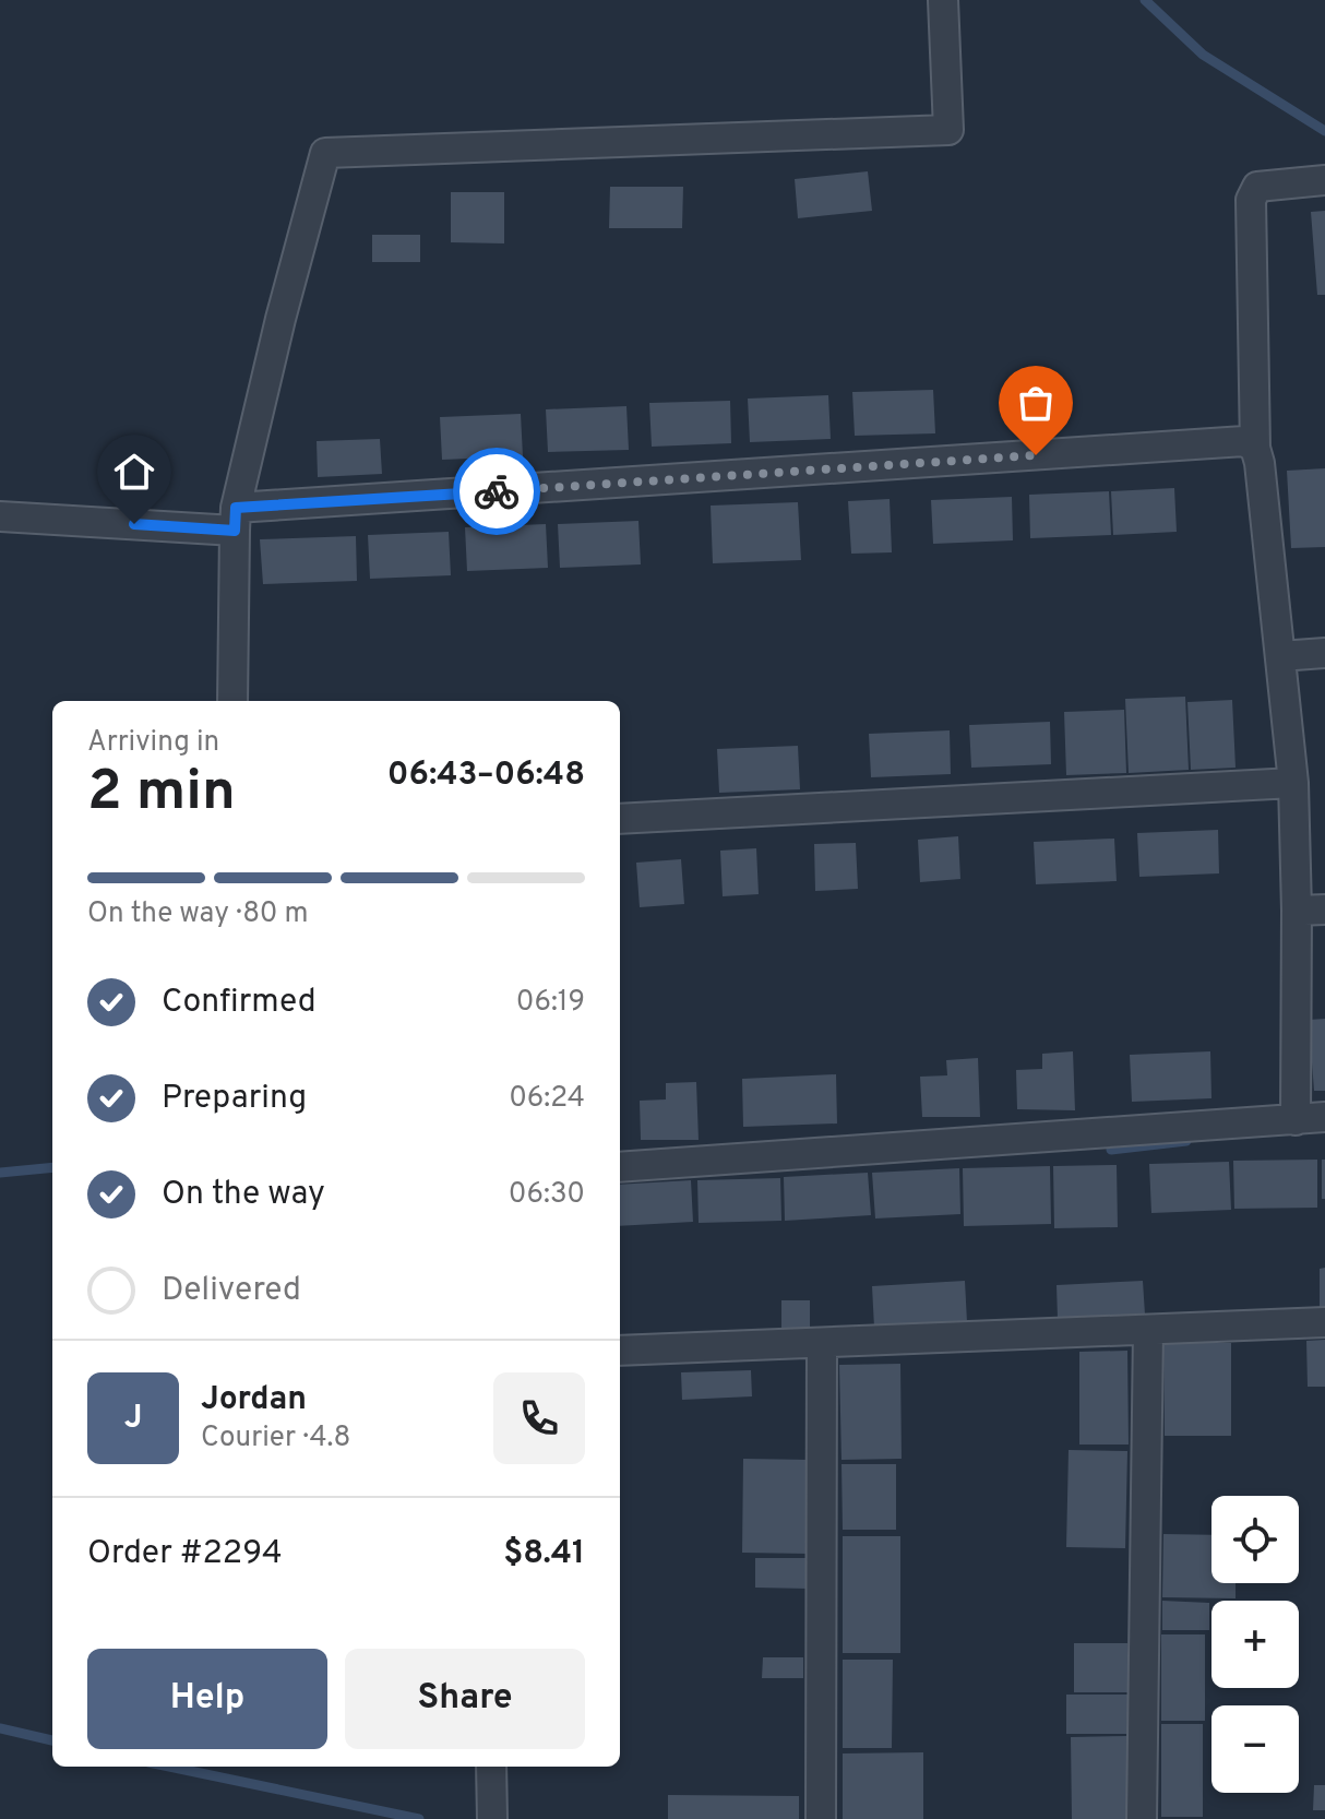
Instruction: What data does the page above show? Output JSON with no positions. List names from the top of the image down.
{
  "page": {
    "heading": ["2 min", "Arriving in", "06:43–06:48"],
    "panel": [
      "Jordan",
      "Courier · 4.8",
      "Order #2294",
      "$8.41"
    ],
    "bar": "On the way · 80 m",
    "list": [
      ["Confirmed", "06:19"],
      ["Preparing", "06:24"],
      ["On the way", "06:30"],
      "Delivered"
    ],
    "round": "J",
    "map_buttons": ["+", "−"],
    "buttons": ["Help", "Share"]
  }
}
